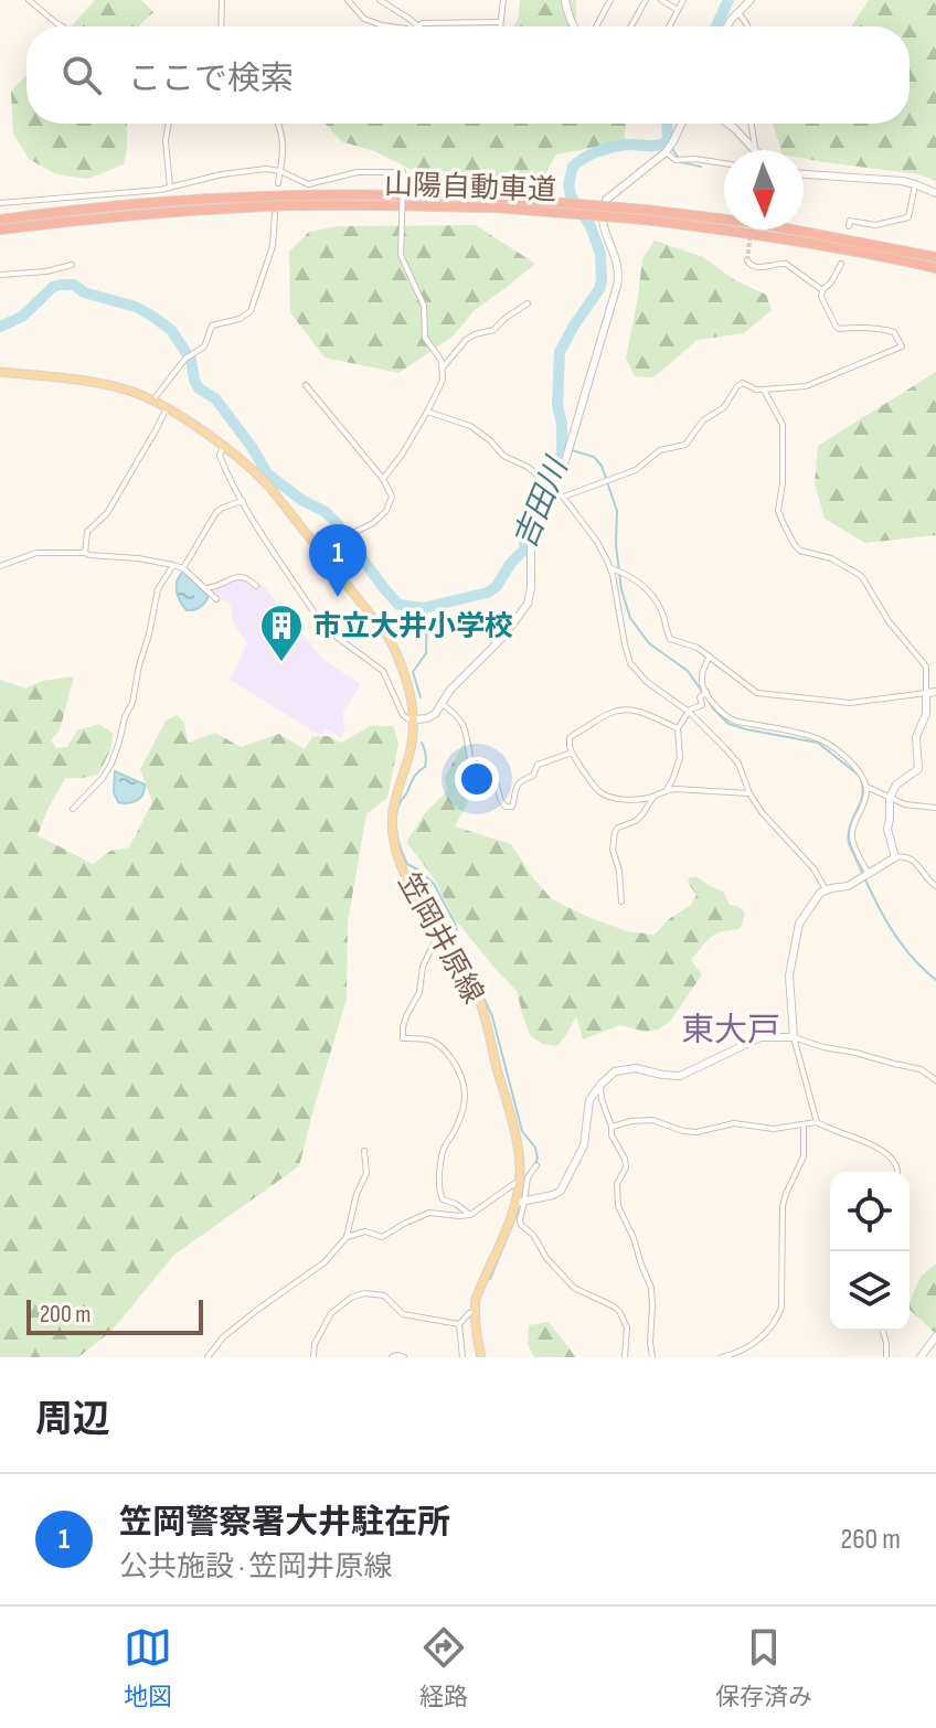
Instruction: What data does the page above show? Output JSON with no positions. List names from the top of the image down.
{
  "streets": {
    "highway": ["山陽自動車道"],
    "main road": ["笠岡井原線"]
  },
  "districts": ["東大戸"],
  "water": ["吉田川"],
  "places": {
    "building": ["市立大井小学校"]
  },
  "scale_bar": "200 m",
  "north": "bottom",
  "page": {
    "search": "ここで検索",
    "pins": "1",
    "scale": "200 m",
    "heading": "周辺",
    "list": [
      {
        "mark": "1",
        "name": "笠岡警察署大井駐在所",
        "note": "公共施設 · 笠岡井原線",
        "value": "260 m"
      }
    ],
    "nav": ["地図", "経路", "保存済み"]
  }
}
